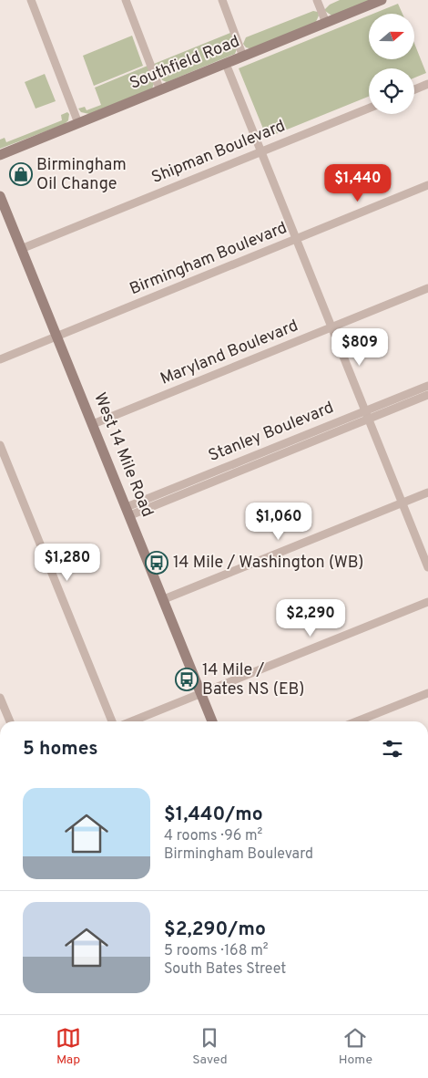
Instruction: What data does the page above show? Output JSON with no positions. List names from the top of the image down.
{
  "streets": {
    "main road": ["Southfield Road", "West 14 Mile Road"],
    "street": [
      "Shipman Boulevard",
      "Birmingham Boulevard",
      "Maryland Boulevard",
      "Stanley Boulevard"
    ]
  },
  "crossings": [
    ["Shipman Boulevard", "West 14 Mile Road"],
    ["Birmingham Boulevard", "West 14 Mile Road"],
    ["Maryland Boulevard", "West 14 Mile Road"],
    ["Stanley Boulevard", "West 14 Mile Road"]
  ],
  "places": {
    "shop": ["Birmingham Oil Change"],
    "bus stop": ["14 Mile / Washington (WB)", "14 Mile / Bates NS (EB)"]
  },
  "north": "right",
  "page": {
    "price": [
      "$1,440",
      "$809",
      "$1,060",
      "$1,280",
      "$2,290"
    ],
    "heading": "5 homes",
    "list": [
      {
        "name": "$1,440/mo",
        "note": "4 rooms · 96 m² · Birmingham Boulevard"
      },
      {
        "name": "$2,290/mo",
        "note": "5 rooms · 168 m² · South Bates Street"
      }
    ],
    "tabs": ["Map", "Saved", "Home"]
  }
}
